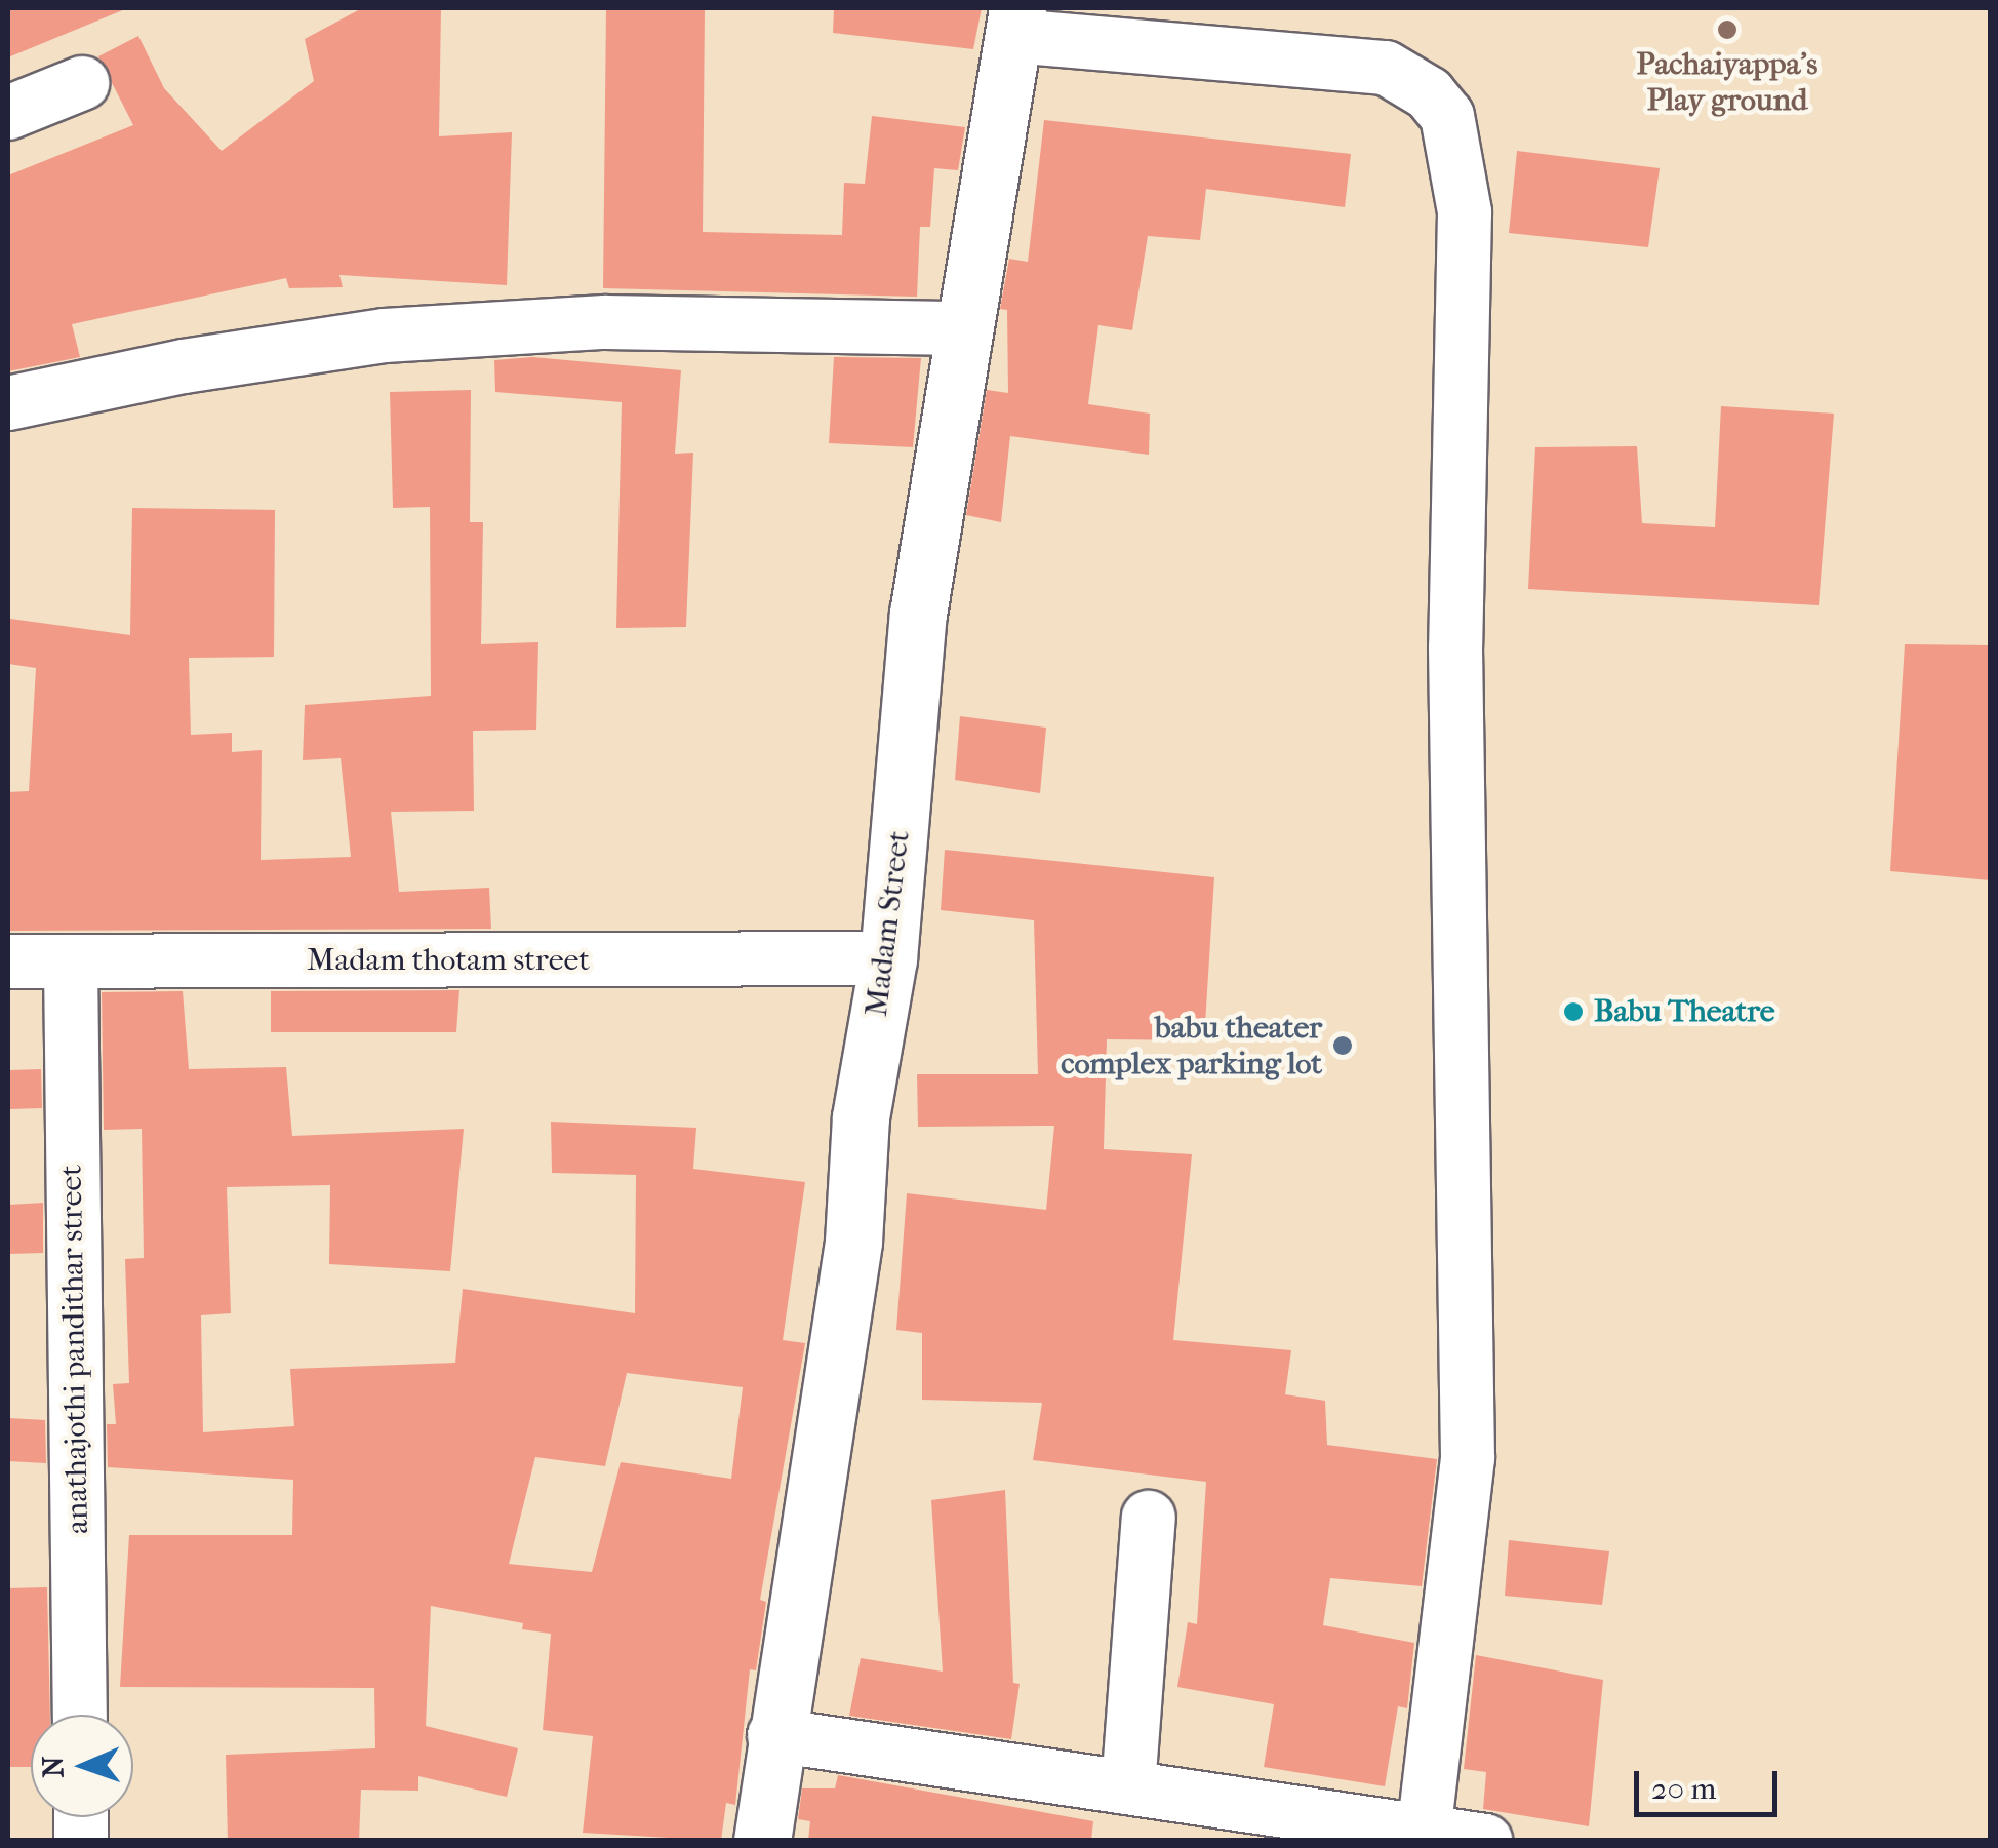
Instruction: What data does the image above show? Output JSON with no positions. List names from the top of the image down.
{
  "streets": {
    "street": ["Madam Street", "Madam thotam street", "anathajothi pandithar street"]
  },
  "crossings": [
    ["Madam Street", "Madam thotam street"],
    ["Madam thotam street", "anathajothi pandithar street"]
  ],
  "places": ["Pachaiyappa's Play ground", "Babu Theatre", "babu theater complex parking lot"],
  "scale_bar": "20 m",
  "north": "left"
}
